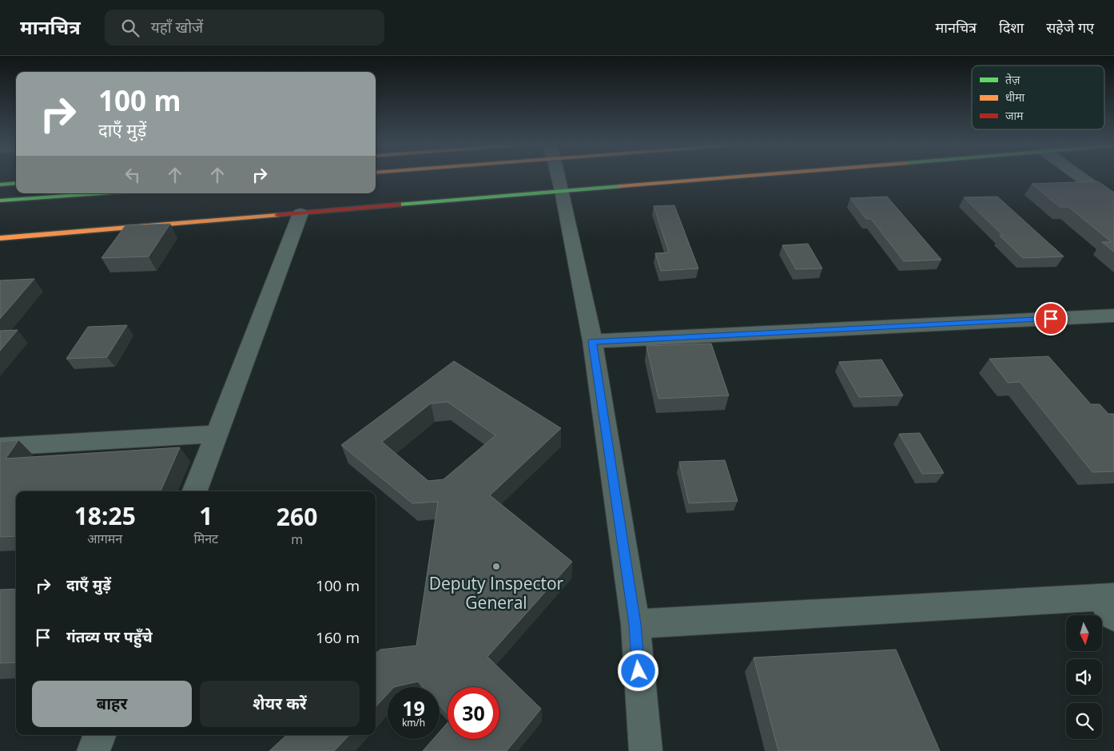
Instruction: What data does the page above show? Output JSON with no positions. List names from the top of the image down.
{
  "places": ["Deputy Inspector General"],
  "legend": ["तेज़", "धीमा", "जाम"],
  "north": "bottom",
  "page": {
    "header": "मानचित्र",
    "search": "यहाँ खोजें",
    "nav": ["मानचित्र", "दिशा", "सहेजे गए"],
    "turn": ["100 m", "दाएँ मुड़ें"],
    "eta": [
      "18:25",
      "आगमन",
      "1",
      "मिनट",
      "260",
      "m"
    ],
    "list": [
      {
        "name": "दाएँ मुड़ें",
        "value": "100 m"
      },
      {
        "name": "गंतव्य पर पहुँचे",
        "value": "160 m"
      }
    ],
    "buttons": ["बाहर", "शेयर करें"],
    "speed": "19 km/h",
    "limit": "30"
  }
}
